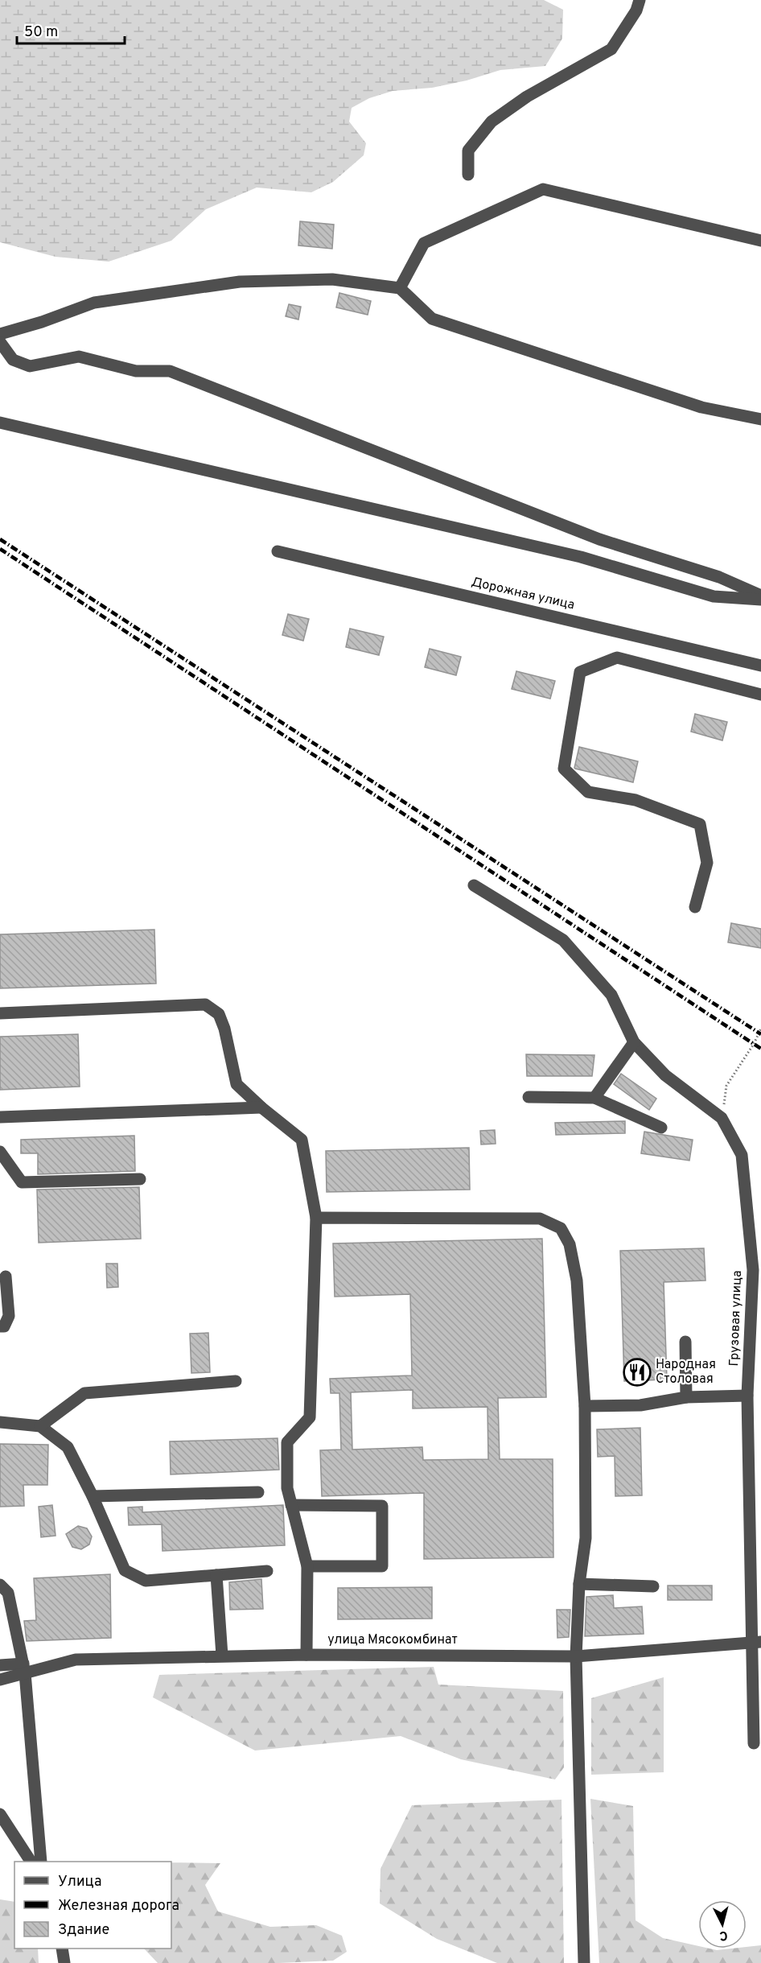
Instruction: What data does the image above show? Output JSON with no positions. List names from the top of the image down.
{
  "streets": {
    "street": ["Дорожная улица", "Грузовая улица", "улица Мясокомбинат"]
  },
  "crossings": [
    ["Грузовая улица", "улица Мясокомбинат"]
  ],
  "places": {
    "restaurant": ["Народная Столовая"]
  },
  "legend": ["Улица", "Железная дорога", "Здание"],
  "scale_bar": "50 m",
  "north": "bottom"
}
